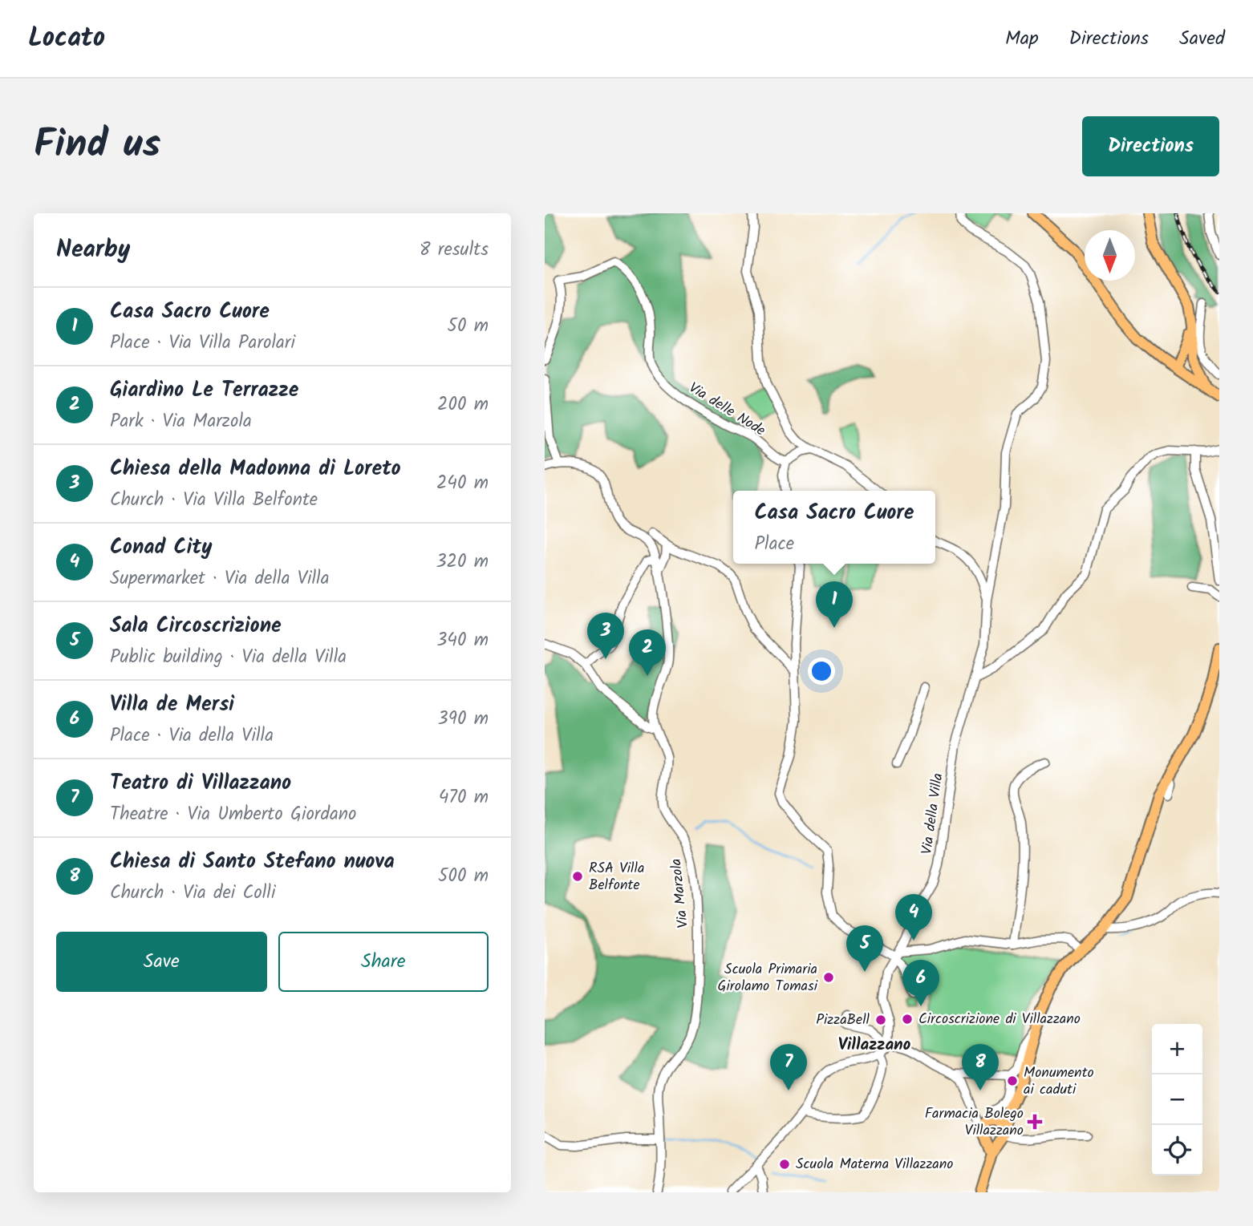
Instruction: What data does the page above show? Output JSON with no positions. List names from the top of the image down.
{
  "streets": {
    "street": ["Via delle Node", "Via della Villa", "Via Marzola"]
  },
  "districts": ["Villazzano"],
  "places": {
    "other": [
      "RSA Villa Belfonte",
      "Scuola Primaria Girolamo Tomasi",
      "Circoscrizione di Villazzano",
      "PizzaBell",
      "Monumento ai caduti",
      "Scuola Materna Villazzano"
    ],
    "health": ["Farmacia Bolego Villazzano"]
  },
  "north": "bottom",
  "page": {
    "header": "Locato",
    "nav": ["Map", "Directions", "Saved"],
    "title": "Find us",
    "buttons": [
      "Directions",
      ["Save", "Share"]
    ],
    "heading": ["Nearby", "8 results"],
    "list": [
      {
        "mark": "1",
        "name": "Casa Sacro Cuore",
        "note": "Place · Via Villa Parolari",
        "value": "50 m"
      },
      {
        "mark": "2",
        "name": "Giardino Le Terrazze",
        "note": "Park · Via Marzola",
        "value": "200 m"
      },
      {
        "mark": "3",
        "name": "Chiesa della Madonna di Loreto",
        "note": "Church · Via Villa Belfonte",
        "value": "240 m"
      },
      {
        "mark": "4",
        "name": "Conad City",
        "note": "Supermarket · Via della Villa",
        "value": "320 m"
      },
      {
        "mark": "5",
        "name": "Sala Circoscrizione",
        "note": "Public building · Via della Villa",
        "value": "340 m"
      },
      {
        "mark": "6",
        "name": "Villa de Mersi",
        "note": "Place · Via della Villa",
        "value": "390 m"
      },
      {
        "mark": "7",
        "name": "Teatro di Villazzano",
        "note": "Theatre · Via Umberto Giordano",
        "value": "470 m"
      },
      {
        "mark": "8",
        "name": "Chiesa di Santo Stefano nuova",
        "note": "Church · Via dei Colli",
        "value": "500 m"
      }
    ],
    "popup": ["Casa Sacro Cuore", "Place"],
    "pins": [
      "1",
      "3",
      "2",
      "4",
      "5",
      "6",
      "7",
      "8"
    ],
    "map_buttons": ["+", "−"]
  }
}
